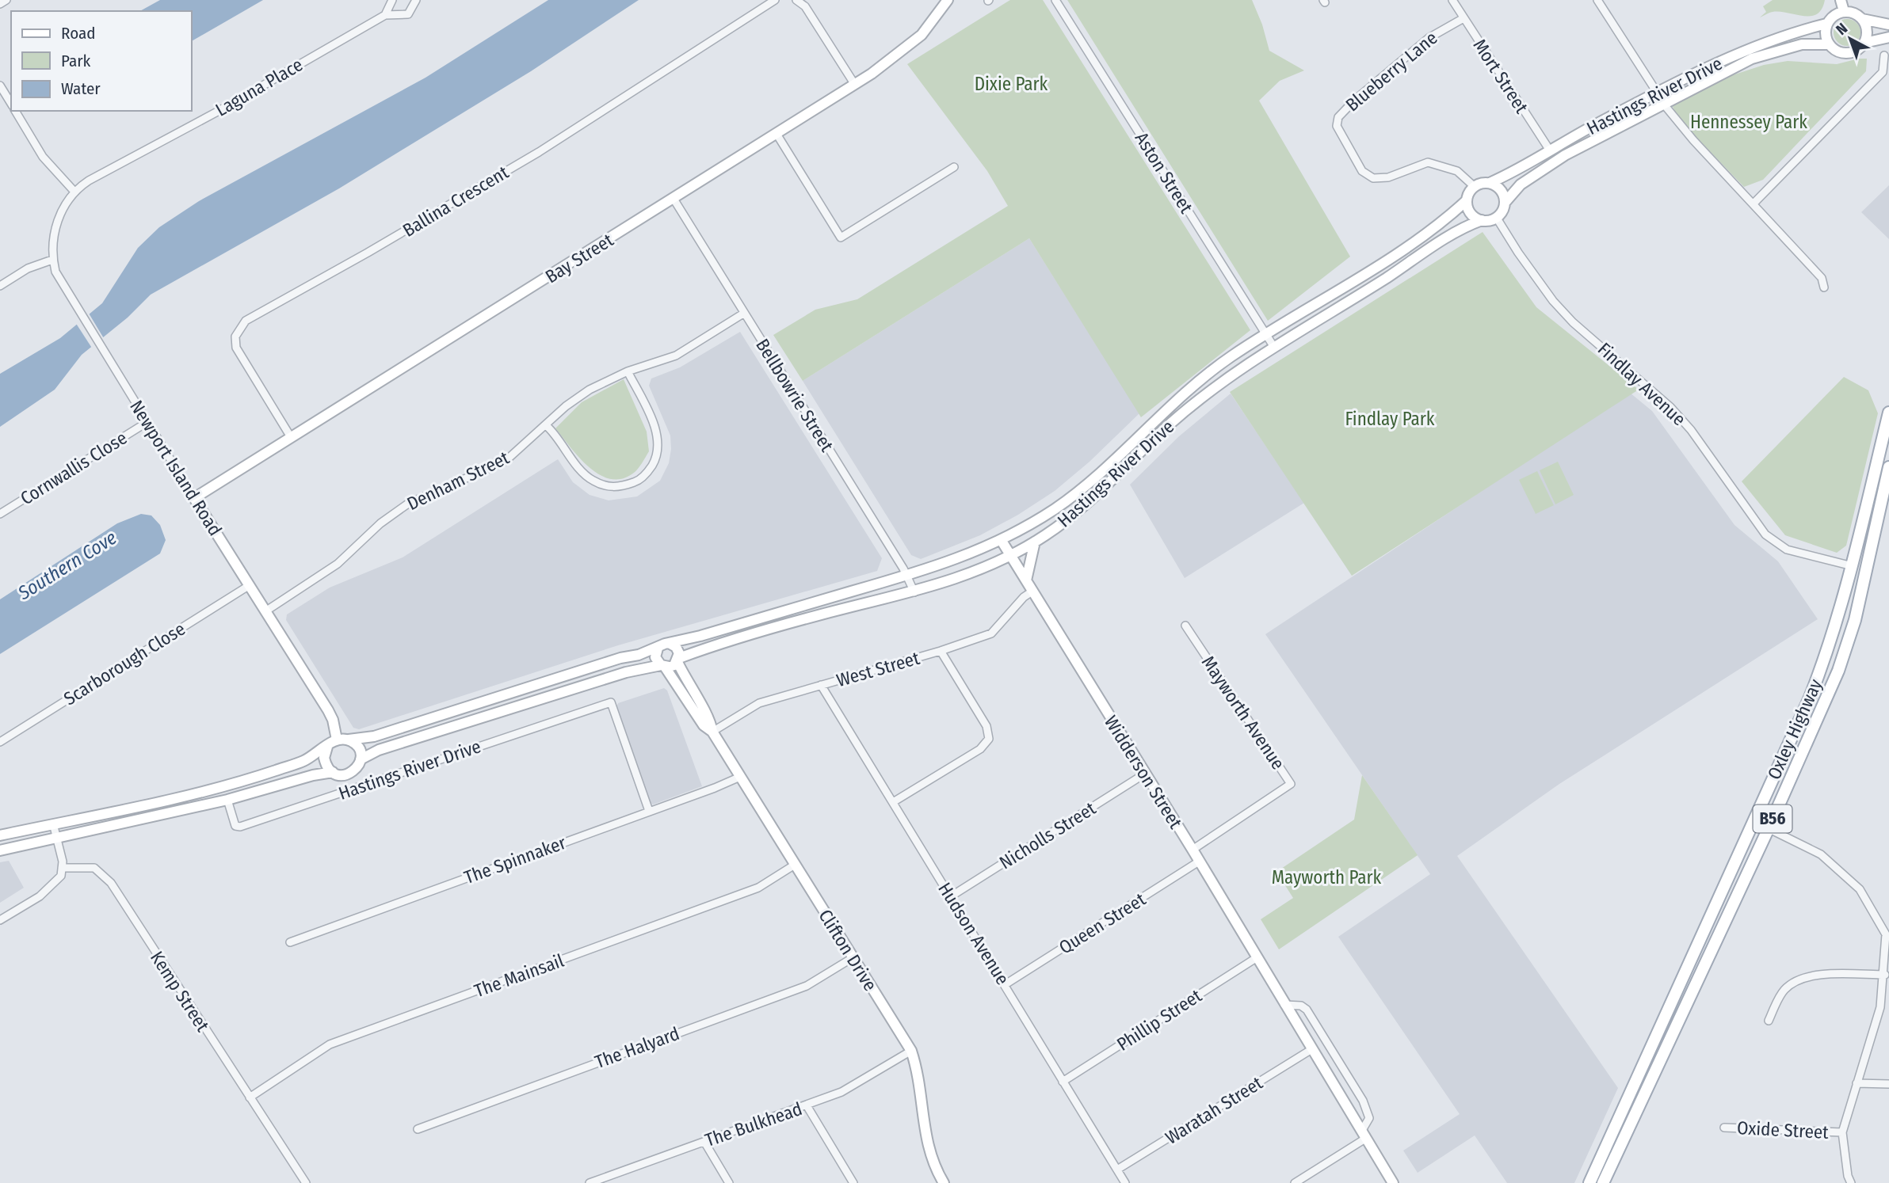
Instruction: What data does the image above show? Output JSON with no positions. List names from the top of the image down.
{
  "streets": {
    "main road": [
      "Hastings River Drive",
      "Bay Street",
      "Newport Island Road",
      "Oxley Highway",
      "Widderson Street",
      "B56",
      "Clifton Drive"
    ],
    "street": [
      "Blueberry Lane",
      "Mort Street",
      "Laguna Place",
      "Aston Street",
      "Ballina Crescent",
      "Findlay Avenue",
      "Bellbowrie Street",
      "Cornwallis Close",
      "Denham Street",
      "Scarborough Close",
      "West Street",
      "Mayworth Avenue",
      "Nicholls Street",
      "The Spinnaker",
      "Queen Street",
      "Hudson Avenue",
      "The Mainsail",
      "Kemp Street",
      "Phillip Street",
      "The Halyard",
      "Waratah Street",
      "The Bulkhead",
      "Oxide Street"
    ]
  },
  "crossings": [
    ["Blueberry Lane", "Mort Street"],
    ["Blueberry Lane", "Hastings River Drive"],
    ["Blueberry Lane", "Findlay Avenue"],
    ["Mort Street", "Hastings River Drive"],
    ["Laguna Place", "Newport Island Road"],
    ["Hastings River Drive", "Aston Street"],
    ["Hastings River Drive", "Findlay Avenue"],
    ["Hastings River Drive", "Bellbowrie Street"],
    ["Hastings River Drive", "Newport Island Road"],
    ["Hastings River Drive", "Widderson Street"],
    ["Hastings River Drive", "The Spinnaker"],
    ["Hastings River Drive", "Clifton Drive"],
    ["Ballina Crescent", "Bay Street"],
    ["Bay Street", "Bellbowrie Street"],
    ["Bay Street", "Newport Island Road"],
    ["Findlay Avenue", "Oxley Highway"],
    ["Bellbowrie Street", "Denham Street"],
    ["Cornwallis Close", "Newport Island Road"],
    ["Newport Island Road", "Denham Street"],
    ["Newport Island Road", "Scarborough Close"],
    ["West Street", "Widderson Street"],
    ["West Street", "Hudson Avenue"],
    ["West Street", "Clifton Drive"],
    ["Mayworth Avenue", "Widderson Street"],
    ["Widderson Street", "Nicholls Street"],
    ["Widderson Street", "Queen Street"],
    ["Widderson Street", "Phillip Street"],
    ["Widderson Street", "Waratah Street"],
    ["Nicholls Street", "Hudson Avenue"],
    ["The Spinnaker", "Clifton Drive"],
    ["Queen Street", "Hudson Avenue"],
    ["Hudson Avenue", "Phillip Street"],
    ["Hudson Avenue", "Waratah Street"],
    ["Clifton Drive", "The Mainsail"],
    ["Clifton Drive", "The Halyard"],
    ["Clifton Drive", "The Bulkhead"],
    ["The Mainsail", "Kemp Street"]
  ],
  "water": ["Southern Cove"],
  "parks": [
    "Dixie Park",
    "Hennessey Park",
    "Findlay Park",
    "Mayworth Park"
  ],
  "legend": ["Road", "Park", "Water"],
  "north": "top left"
}
